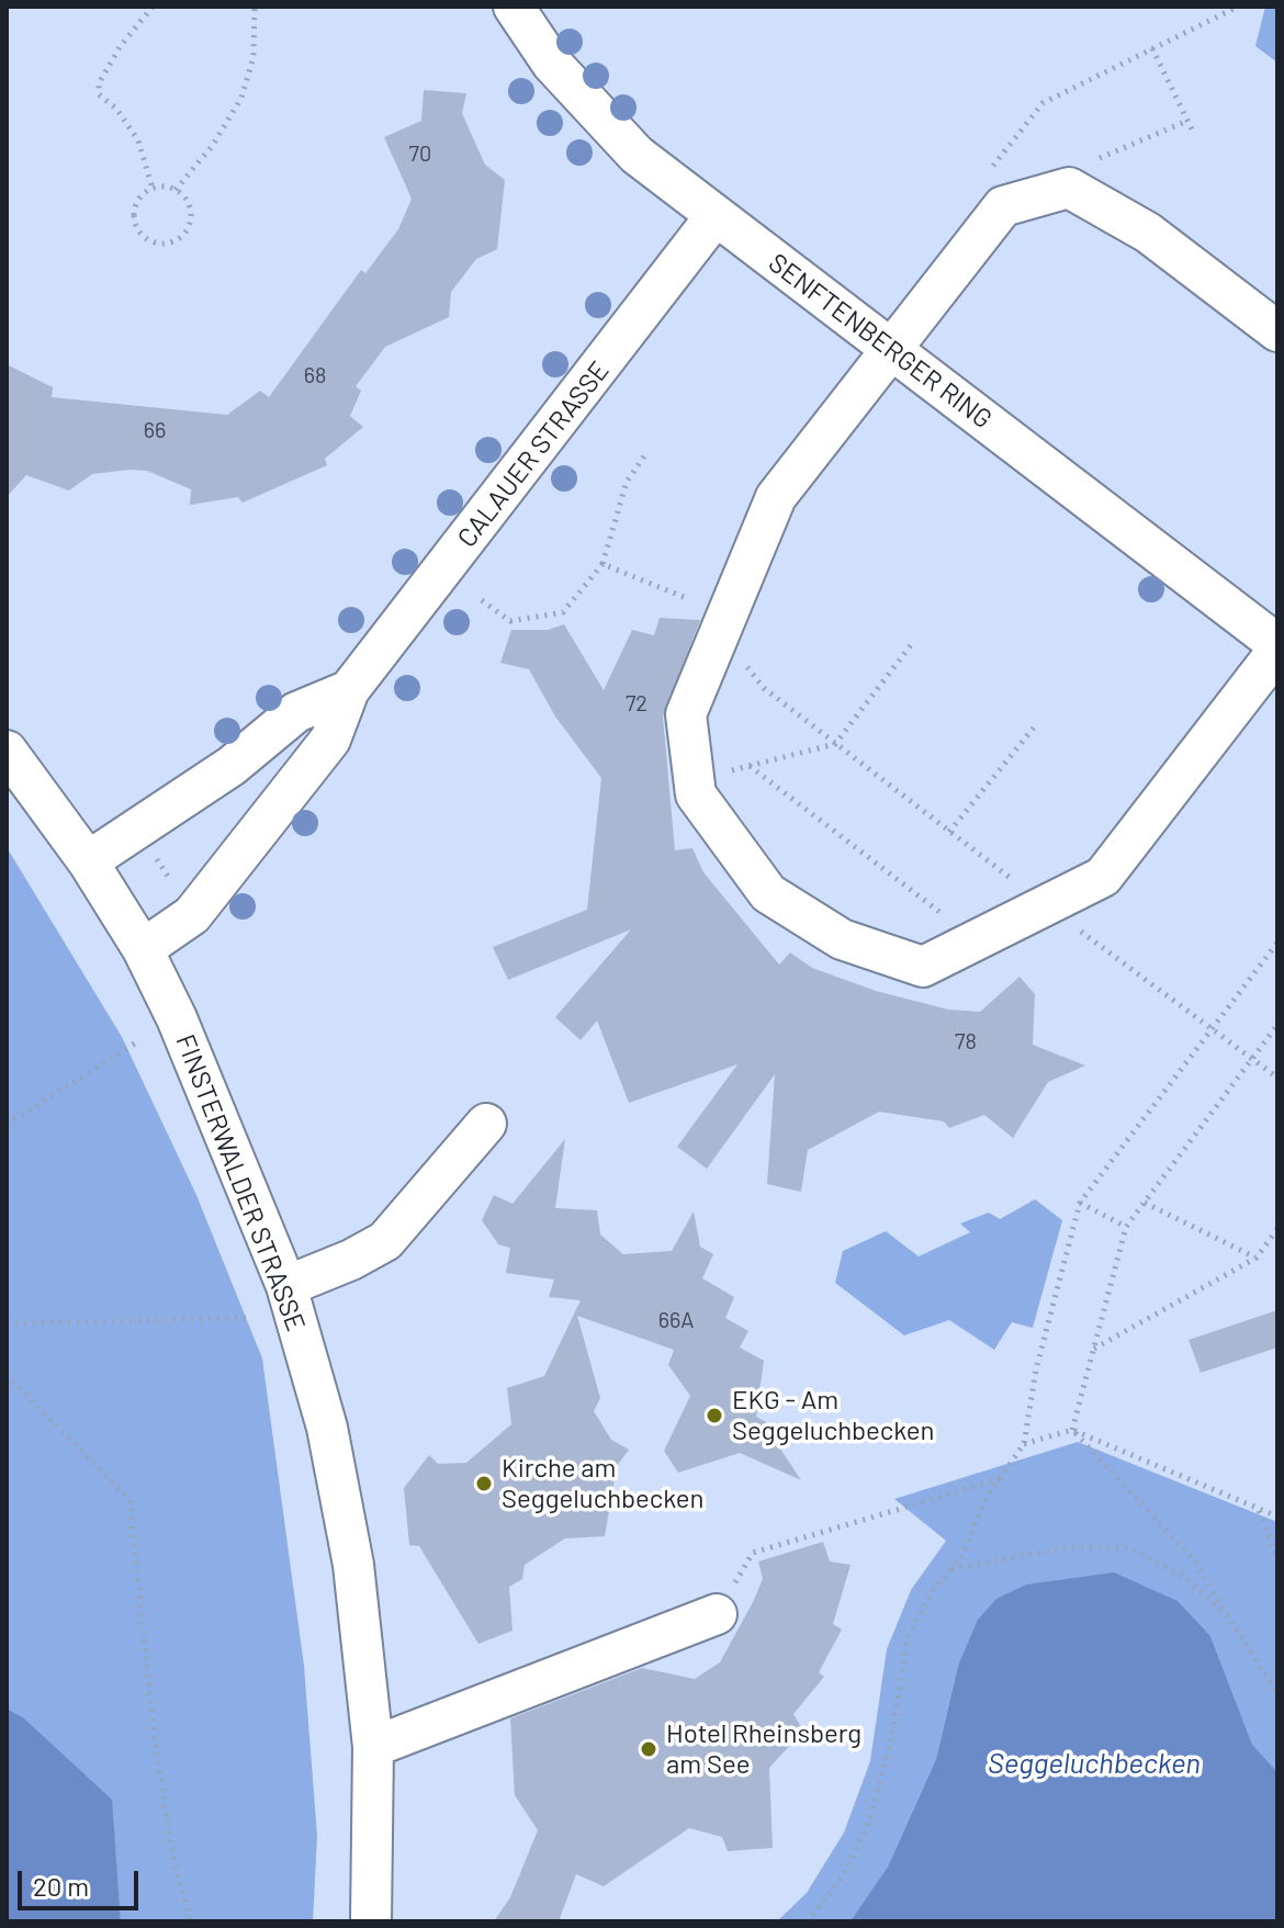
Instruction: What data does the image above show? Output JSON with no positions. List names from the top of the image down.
{
  "streets": {
    "street": ["SENFTENBERGER RING", "CALAUER STRASSE", "FINSTERWALDER STRASSE"]
  },
  "crossings": [
    ["SENFTENBERGER RING", "CALAUER STRASSE"],
    ["CALAUER STRASSE", "FINSTERWALDER STRASSE"]
  ],
  "water": ["Seggeluchbecken"],
  "places": ["EKG - Am Seggeluchbecken", "Kirche am Seggeluchbecken", "Hotel Rheinsberg am See"],
  "house_numbers": [
    "70",
    "68",
    "66",
    "72",
    "78",
    "66A"
  ],
  "scale_bar": "20 m"
}
